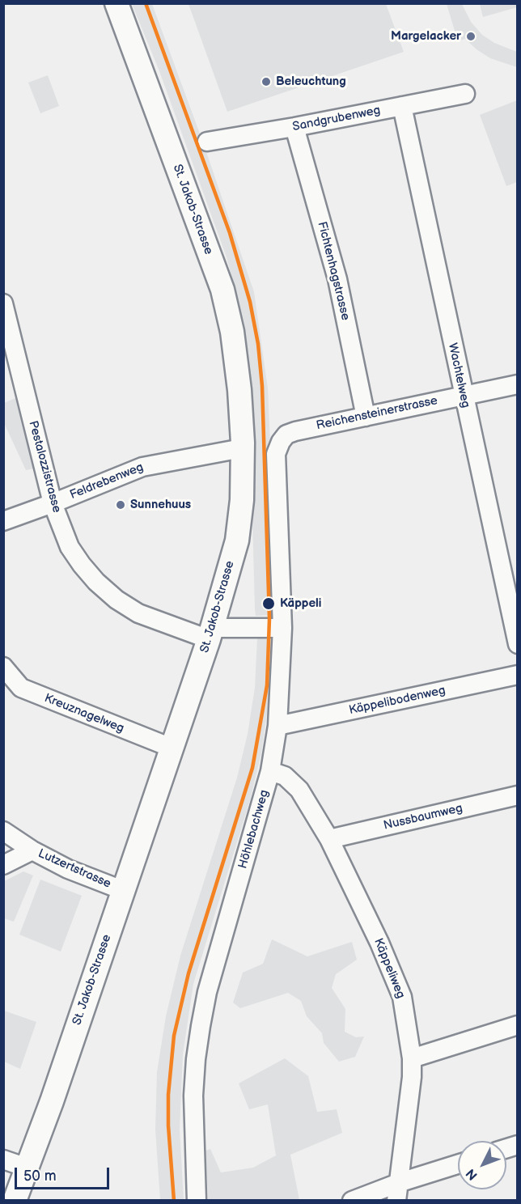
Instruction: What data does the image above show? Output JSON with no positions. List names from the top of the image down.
{
  "streets": {
    "main road": ["St. Jakob-Strasse"],
    "street": [
      "Sandgrubenweg",
      "Fichtenhagstrasse",
      "Wachtelweg",
      "Reichensteinerstrasse",
      "Pestalozzistrasse",
      "Feldrebenweg",
      "Käppelibodenweg",
      "Kreuznagelweg",
      "Nussbaumweg",
      "Höhlebachweg",
      "Lutzertstrasse",
      "Käppeliweg"
    ]
  },
  "crossings": [
    ["Sandgrubenweg", "Fichtenhagstrasse"],
    ["Sandgrubenweg", "Wachtelweg"],
    ["St. Jakob-Strasse", "Pestalozzistrasse"],
    ["St. Jakob-Strasse", "Feldrebenweg"],
    ["St. Jakob-Strasse", "Kreuznagelweg"],
    ["St. Jakob-Strasse", "Lutzertstrasse"],
    ["Fichtenhagstrasse", "Reichensteinerstrasse"],
    ["Wachtelweg", "Reichensteinerstrasse"],
    ["Reichensteinerstrasse", "Höhlebachweg"],
    ["Pestalozzistrasse", "Feldrebenweg"],
    ["Käppelibodenweg", "Höhlebachweg"],
    ["Nussbaumweg", "Käppeliweg"],
    ["Höhlebachweg", "Käppeliweg"]
  ],
  "places": [
    "Margelacker",
    "Beleuchtung",
    "Sunnehuus",
    "Käppeli"
  ],
  "scale_bar": "50 m",
  "north": "bottom left"
}
